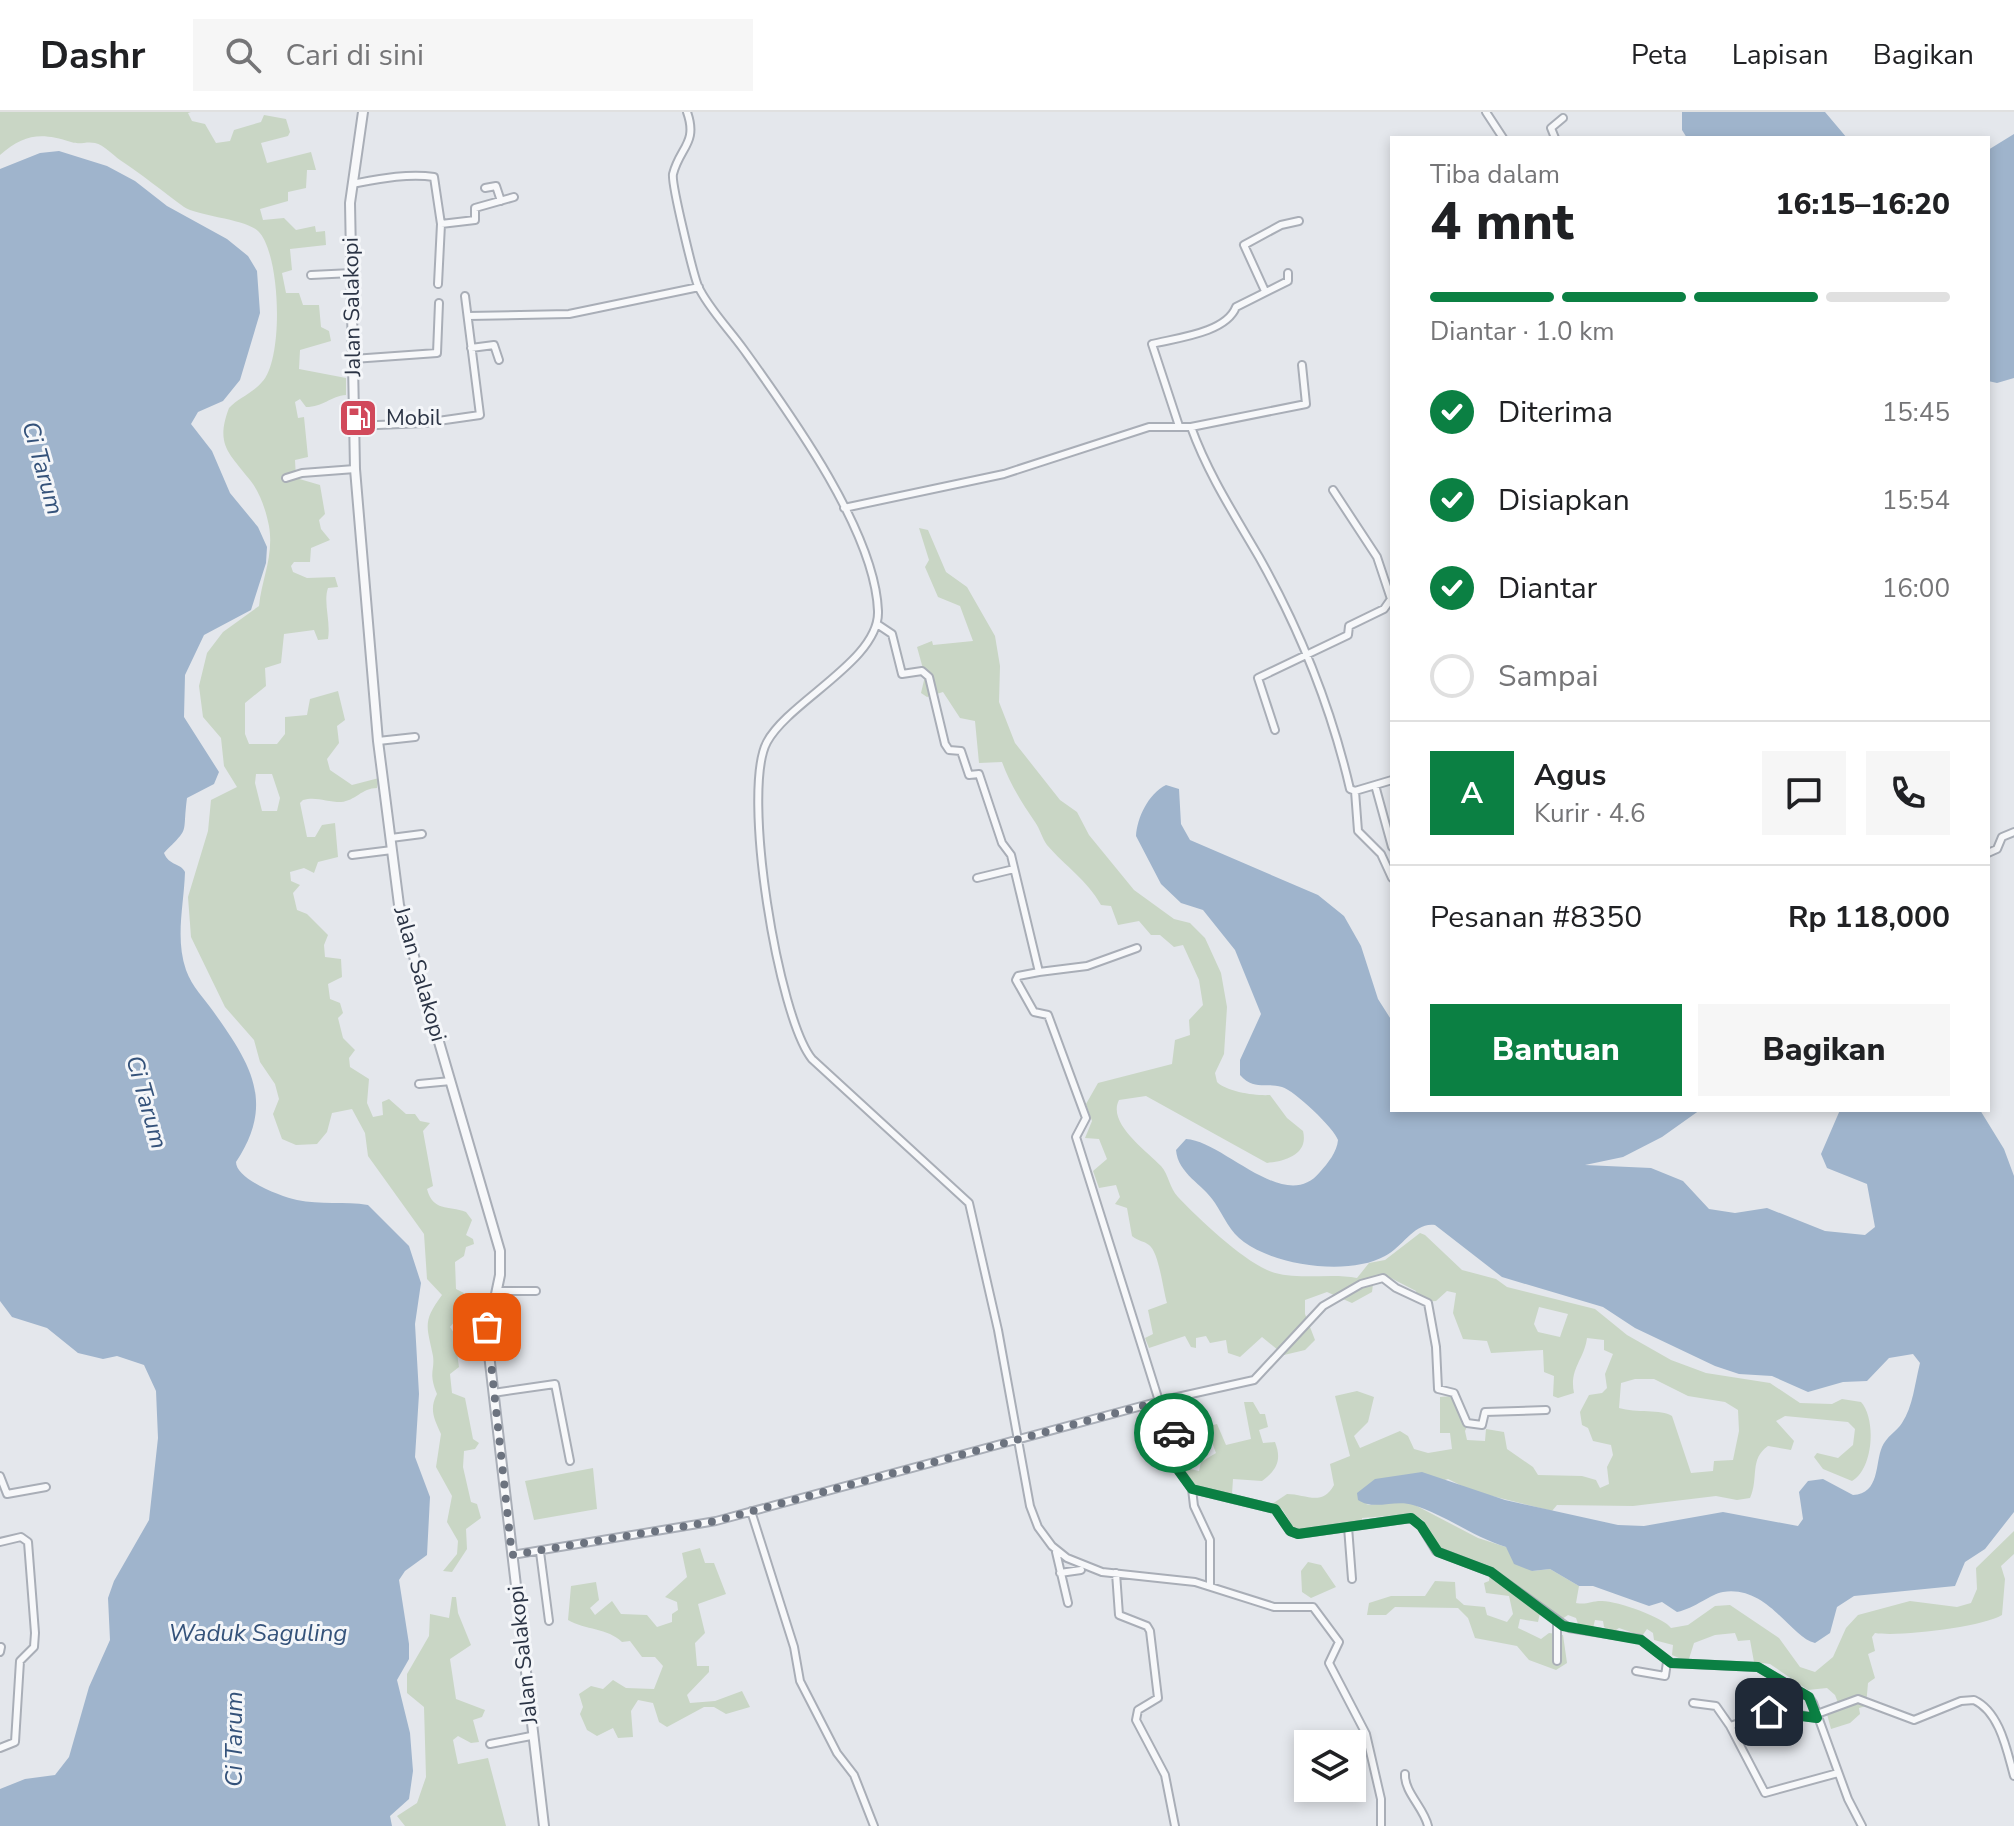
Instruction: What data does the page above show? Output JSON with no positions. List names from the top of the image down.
{
  "streets": {
    "street": ["Jalan Salakopi"]
  },
  "water": ["Ci Tarum", "Waduk Saguling"],
  "places": {
    "fuel station": ["Mobil"]
  },
  "page": {
    "header": "Dashr",
    "search": "Cari di sini",
    "nav": ["Peta", "Lapisan", "Bagikan"],
    "heading": ["4 mnt", "Tiba dalam", "16:15–16:20"],
    "panel": [
      "Agus",
      "Kurir · 4.6",
      "Pesanan #8350",
      "Rp 118,000"
    ],
    "bar": "Diantar · 1.0 km",
    "list": [
      ["Diterima", "15:45"],
      ["Disiapkan", "15:54"],
      ["Diantar", "16:00"],
      "Sampai"
    ],
    "round": "A",
    "buttons": ["Bantuan", "Bagikan"]
  }
}
